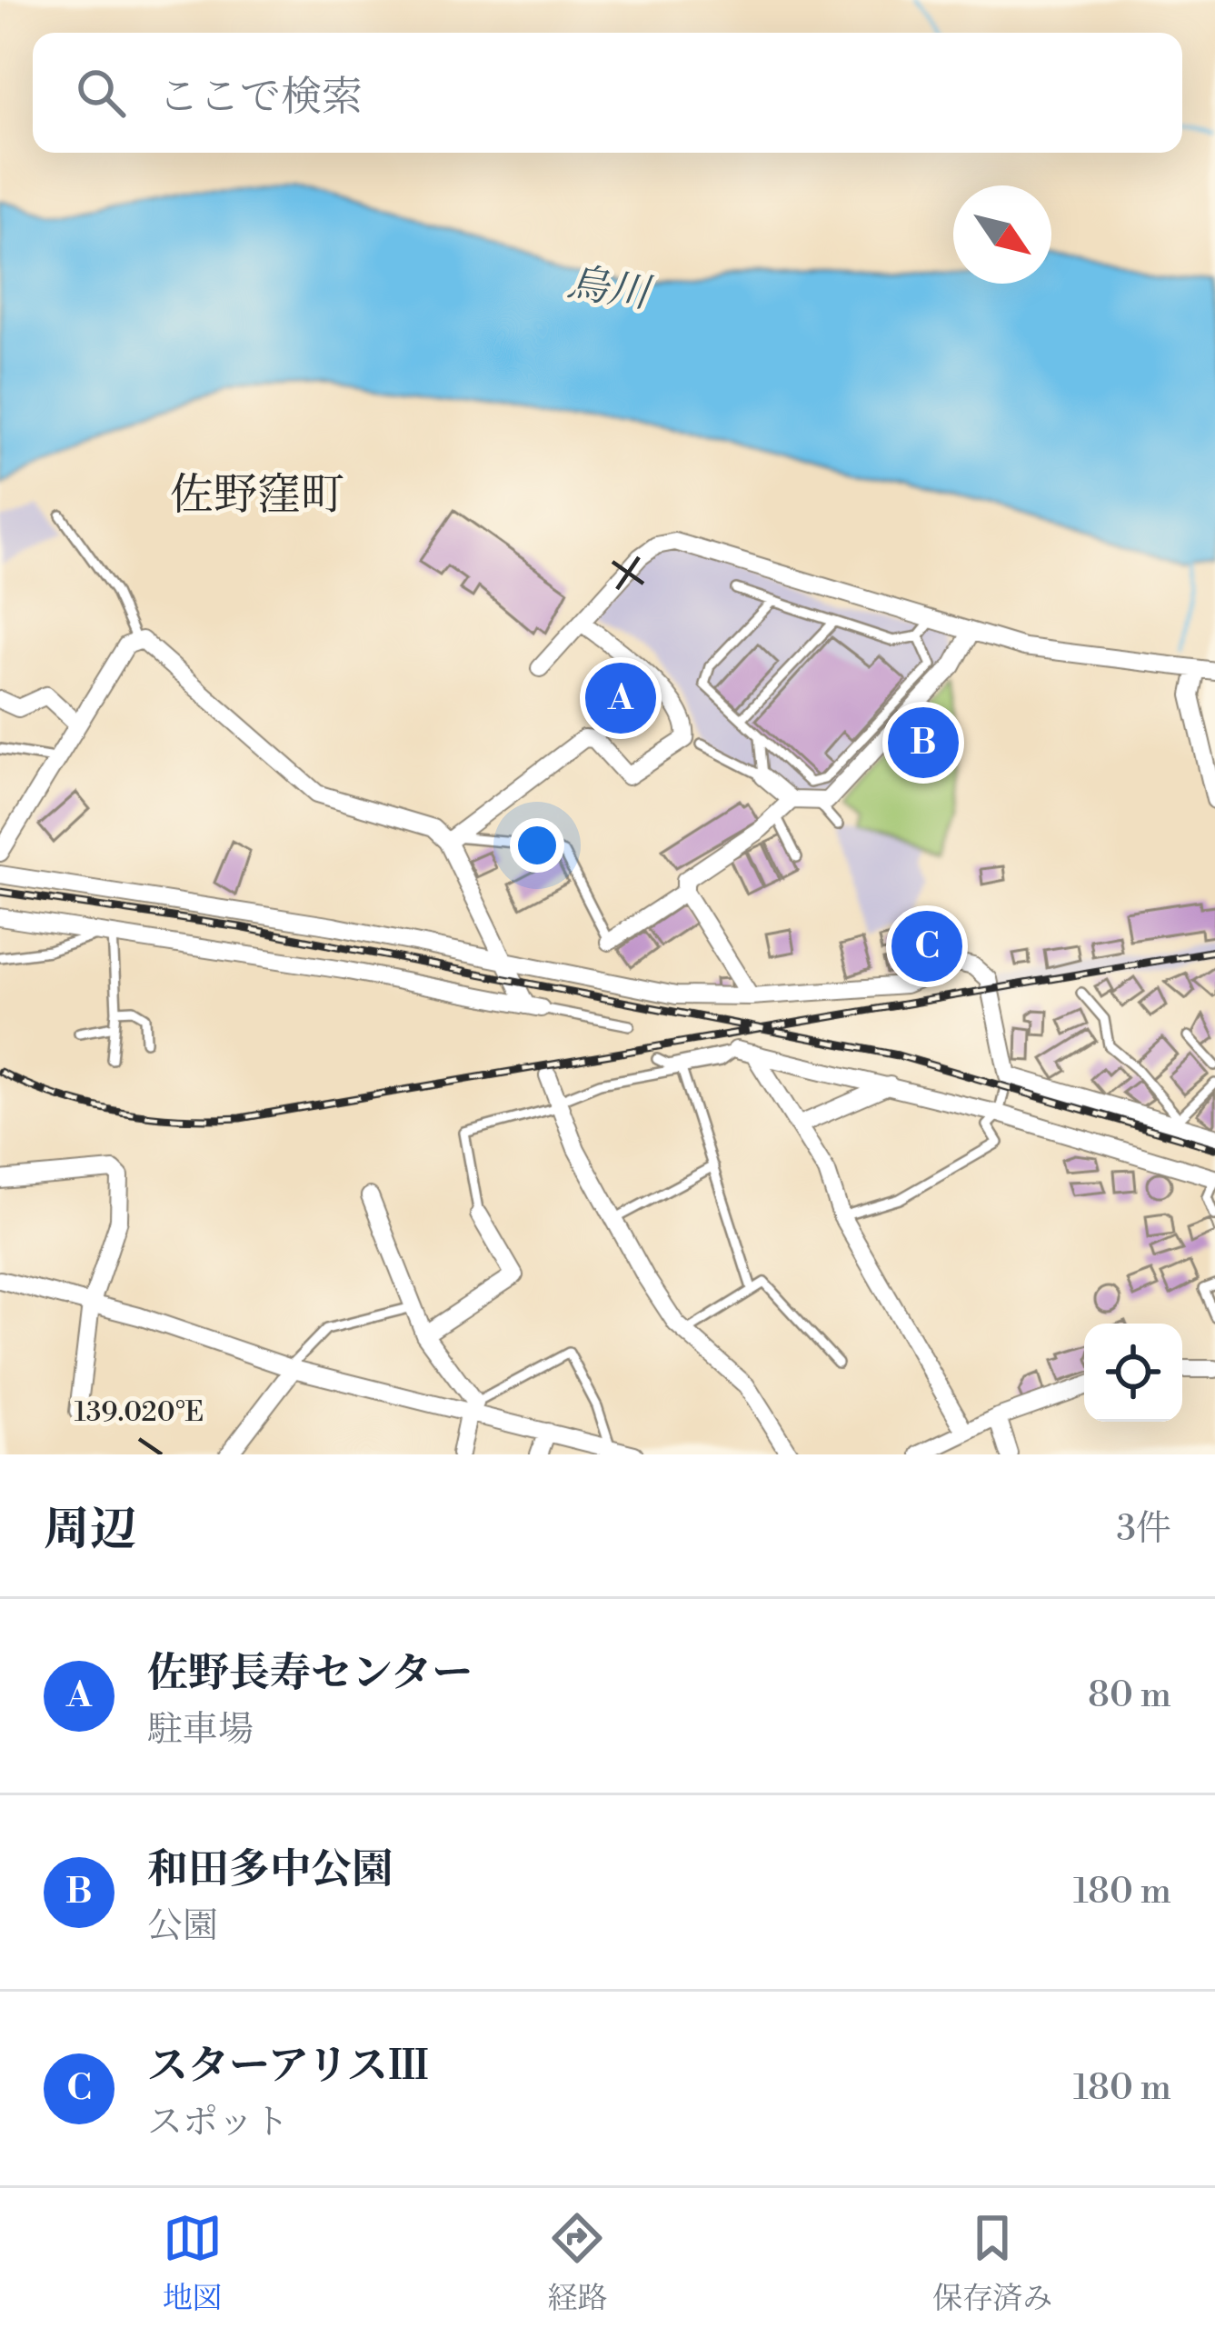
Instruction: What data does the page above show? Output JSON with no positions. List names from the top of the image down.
{
  "districts": ["佐野窪町"],
  "water": ["烏川"],
  "north": "bottom right",
  "page": {
    "search": "ここで検索",
    "pins": ["A", "B", "C"],
    "heading": ["周辺", "3件"],
    "list": [
      {
        "mark": "A",
        "name": "佐野長寿センター",
        "note": "駐車場",
        "value": "80 m"
      },
      {
        "mark": "B",
        "name": "和田多中公園",
        "note": "公園",
        "value": "180 m"
      },
      {
        "mark": "C",
        "name": "スターアリスⅢ",
        "note": "スポット",
        "value": "180 m"
      }
    ],
    "nav": ["地図", "経路", "保存済み"]
  },
  "coordinates": ["139.020°E"]
}
